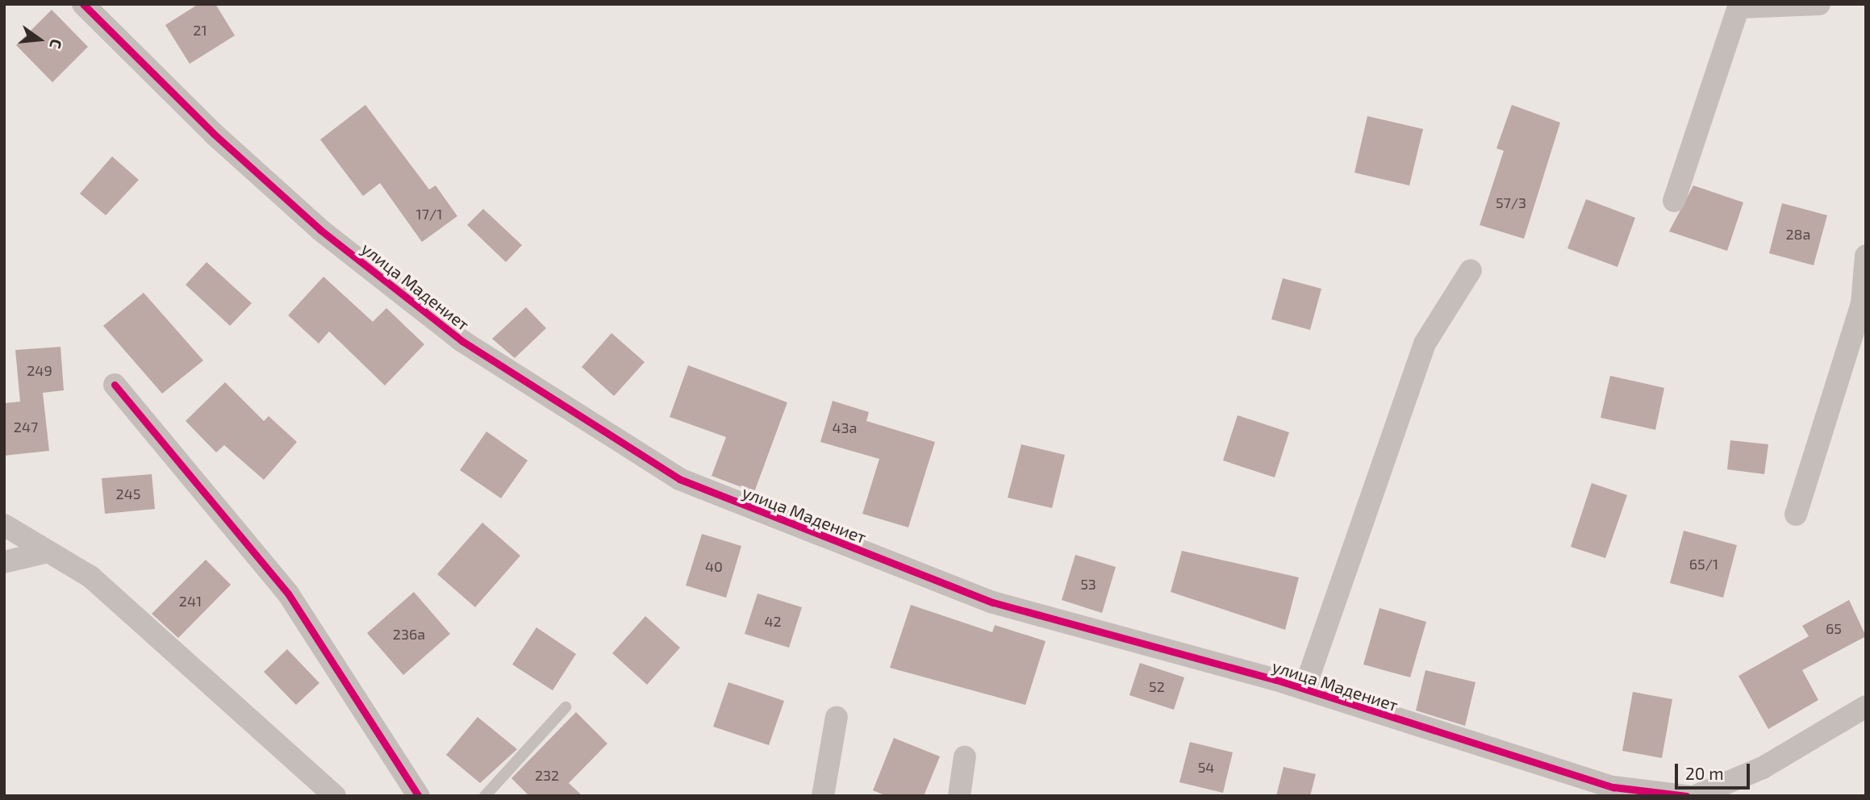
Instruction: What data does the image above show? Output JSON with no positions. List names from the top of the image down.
{
  "streets": {
    "street": ["улица Мадениет"]
  },
  "house_numbers": [
    "21",
    "57/3",
    "17/1",
    "28а",
    "249",
    "247",
    "43а",
    "245",
    "65/1",
    "40",
    "53",
    "241",
    "42",
    "65",
    "236а",
    "52",
    "54",
    "232"
  ],
  "scale_bar": "20 m",
  "north": "right"
}
